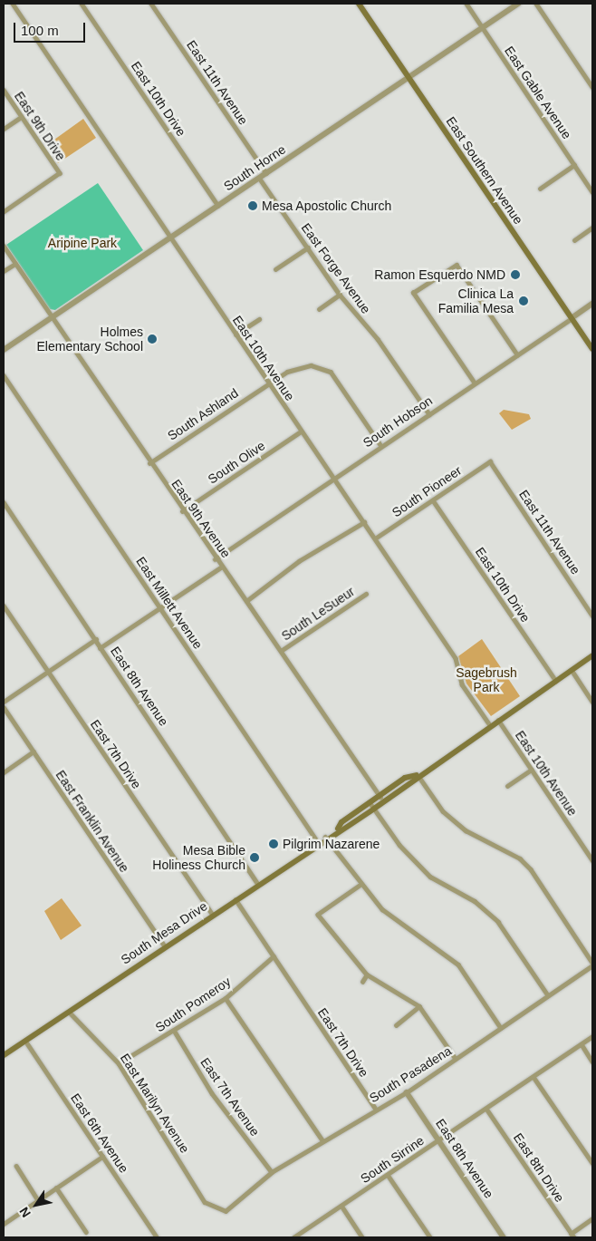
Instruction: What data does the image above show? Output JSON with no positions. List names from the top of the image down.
{
  "streets": {
    "main road": ["East Southern Avenue", "South Mesa Drive"],
    "street": [
      "East 11th Avenue",
      "East Gable Avenue",
      "East 10th Drive",
      "East 9th Drive",
      "South Horne",
      "East Forge Avenue",
      "East 10th Avenue",
      "South Ashland",
      "South Hobson",
      "South Olive",
      "South Pioneer",
      "East 9th Avenue",
      "East Millett Avenue",
      "South LeSueur",
      "East 8th Avenue",
      "East 7th Drive",
      "East Franklin Avenue",
      "South Pomeroy",
      "South Pasadena",
      "East 7th Avenue",
      "East Marilyn Avenue",
      "East 6th Avenue",
      "South Sirrine",
      "East 8th Drive"
    ]
  },
  "crossings": [
    ["East 11th Avenue", "South Horne"],
    ["East 11th Avenue", "South Pioneer"],
    ["East Gable Avenue", "South Horne"],
    ["East 10th Drive", "South Horne"],
    ["East 10th Drive", "South Pioneer"],
    ["East 10th Drive", "South Mesa Drive"],
    ["South Horne", "East Southern Avenue"],
    ["South Horne", "East Forge Avenue"],
    ["South Horne", "East 10th Avenue"],
    ["South Horne", "East 9th Avenue"],
    ["East Southern Avenue", "South Hobson"],
    ["East Forge Avenue", "South Hobson"],
    ["East 10th Avenue", "South Ashland"],
    ["East 10th Avenue", "South Hobson"],
    ["East 10th Avenue", "South Olive"],
    ["East 10th Avenue", "South Pioneer"],
    ["East 10th Avenue", "South Mesa Drive"],
    ["South Ashland", "East 9th Avenue"],
    ["South Hobson", "East 9th Avenue"],
    ["South Olive", "East 9th Avenue"],
    ["East 9th Avenue", "South LeSueur"],
    ["East 9th Avenue", "South Mesa Drive"],
    ["East Millett Avenue", "South Mesa Drive"],
    ["East 8th Avenue", "South Mesa Drive"],
    ["East 8th Avenue", "South Pasadena"],
    ["East 8th Avenue", "South Sirrine"],
    ["East 7th Drive", "South Mesa Drive"],
    ["East 7th Drive", "South Pomeroy"],
    ["East 7th Drive", "South Pasadena"],
    ["East Franklin Avenue", "South Mesa Drive"],
    ["South Mesa Drive", "East Marilyn Avenue"],
    ["South Mesa Drive", "East 6th Avenue"],
    ["South Pomeroy", "East 7th Avenue"],
    ["South Pomeroy", "East Marilyn Avenue"],
    ["South Pasadena", "East 7th Avenue"],
    ["South Pasadena", "East Marilyn Avenue"],
    ["South Sirrine", "East 8th Drive"]
  ],
  "parks": ["Aripine Park", "Sagebrush Park"],
  "places": [
    "Mesa Apostolic Church",
    "Ramon Esquerdo NMD",
    "Clinica La Familia Mesa",
    "Holmes Elementary School",
    "Pilgrim Nazarene",
    "Mesa Bible Holiness Church"
  ],
  "scale_bar": "100 m",
  "north": "bottom left"
}
